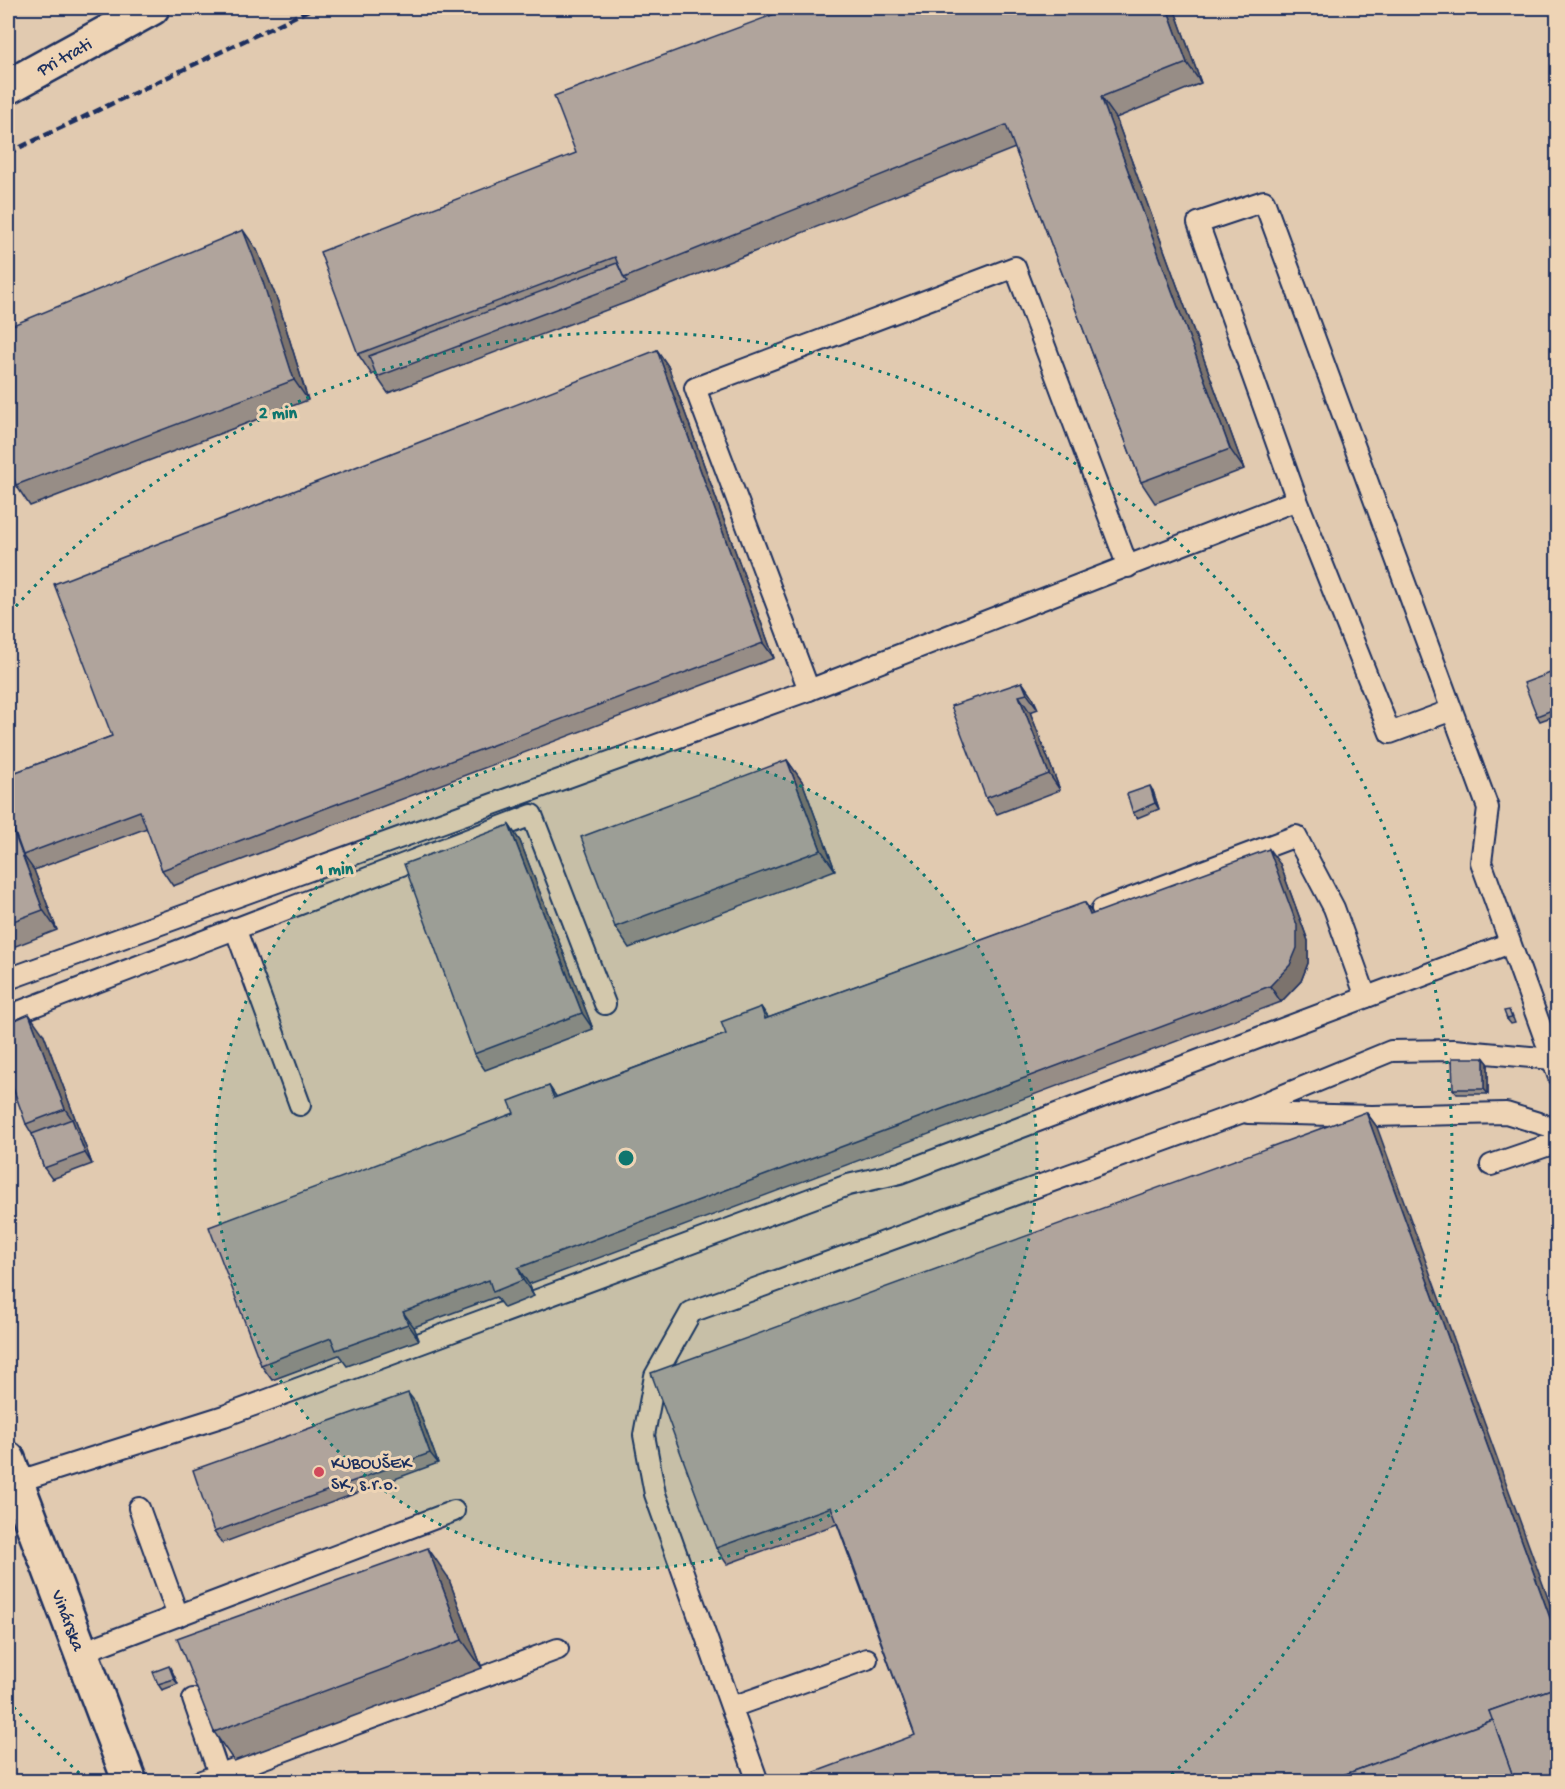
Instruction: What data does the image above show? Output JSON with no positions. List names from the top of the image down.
{
  "streets": {
    "street": ["Pri trati", "Vinárska"]
  },
  "places": ["KUBOUŠEK SK, s.r.o."],
  "rings": ["2 min", "1 min"]
}
